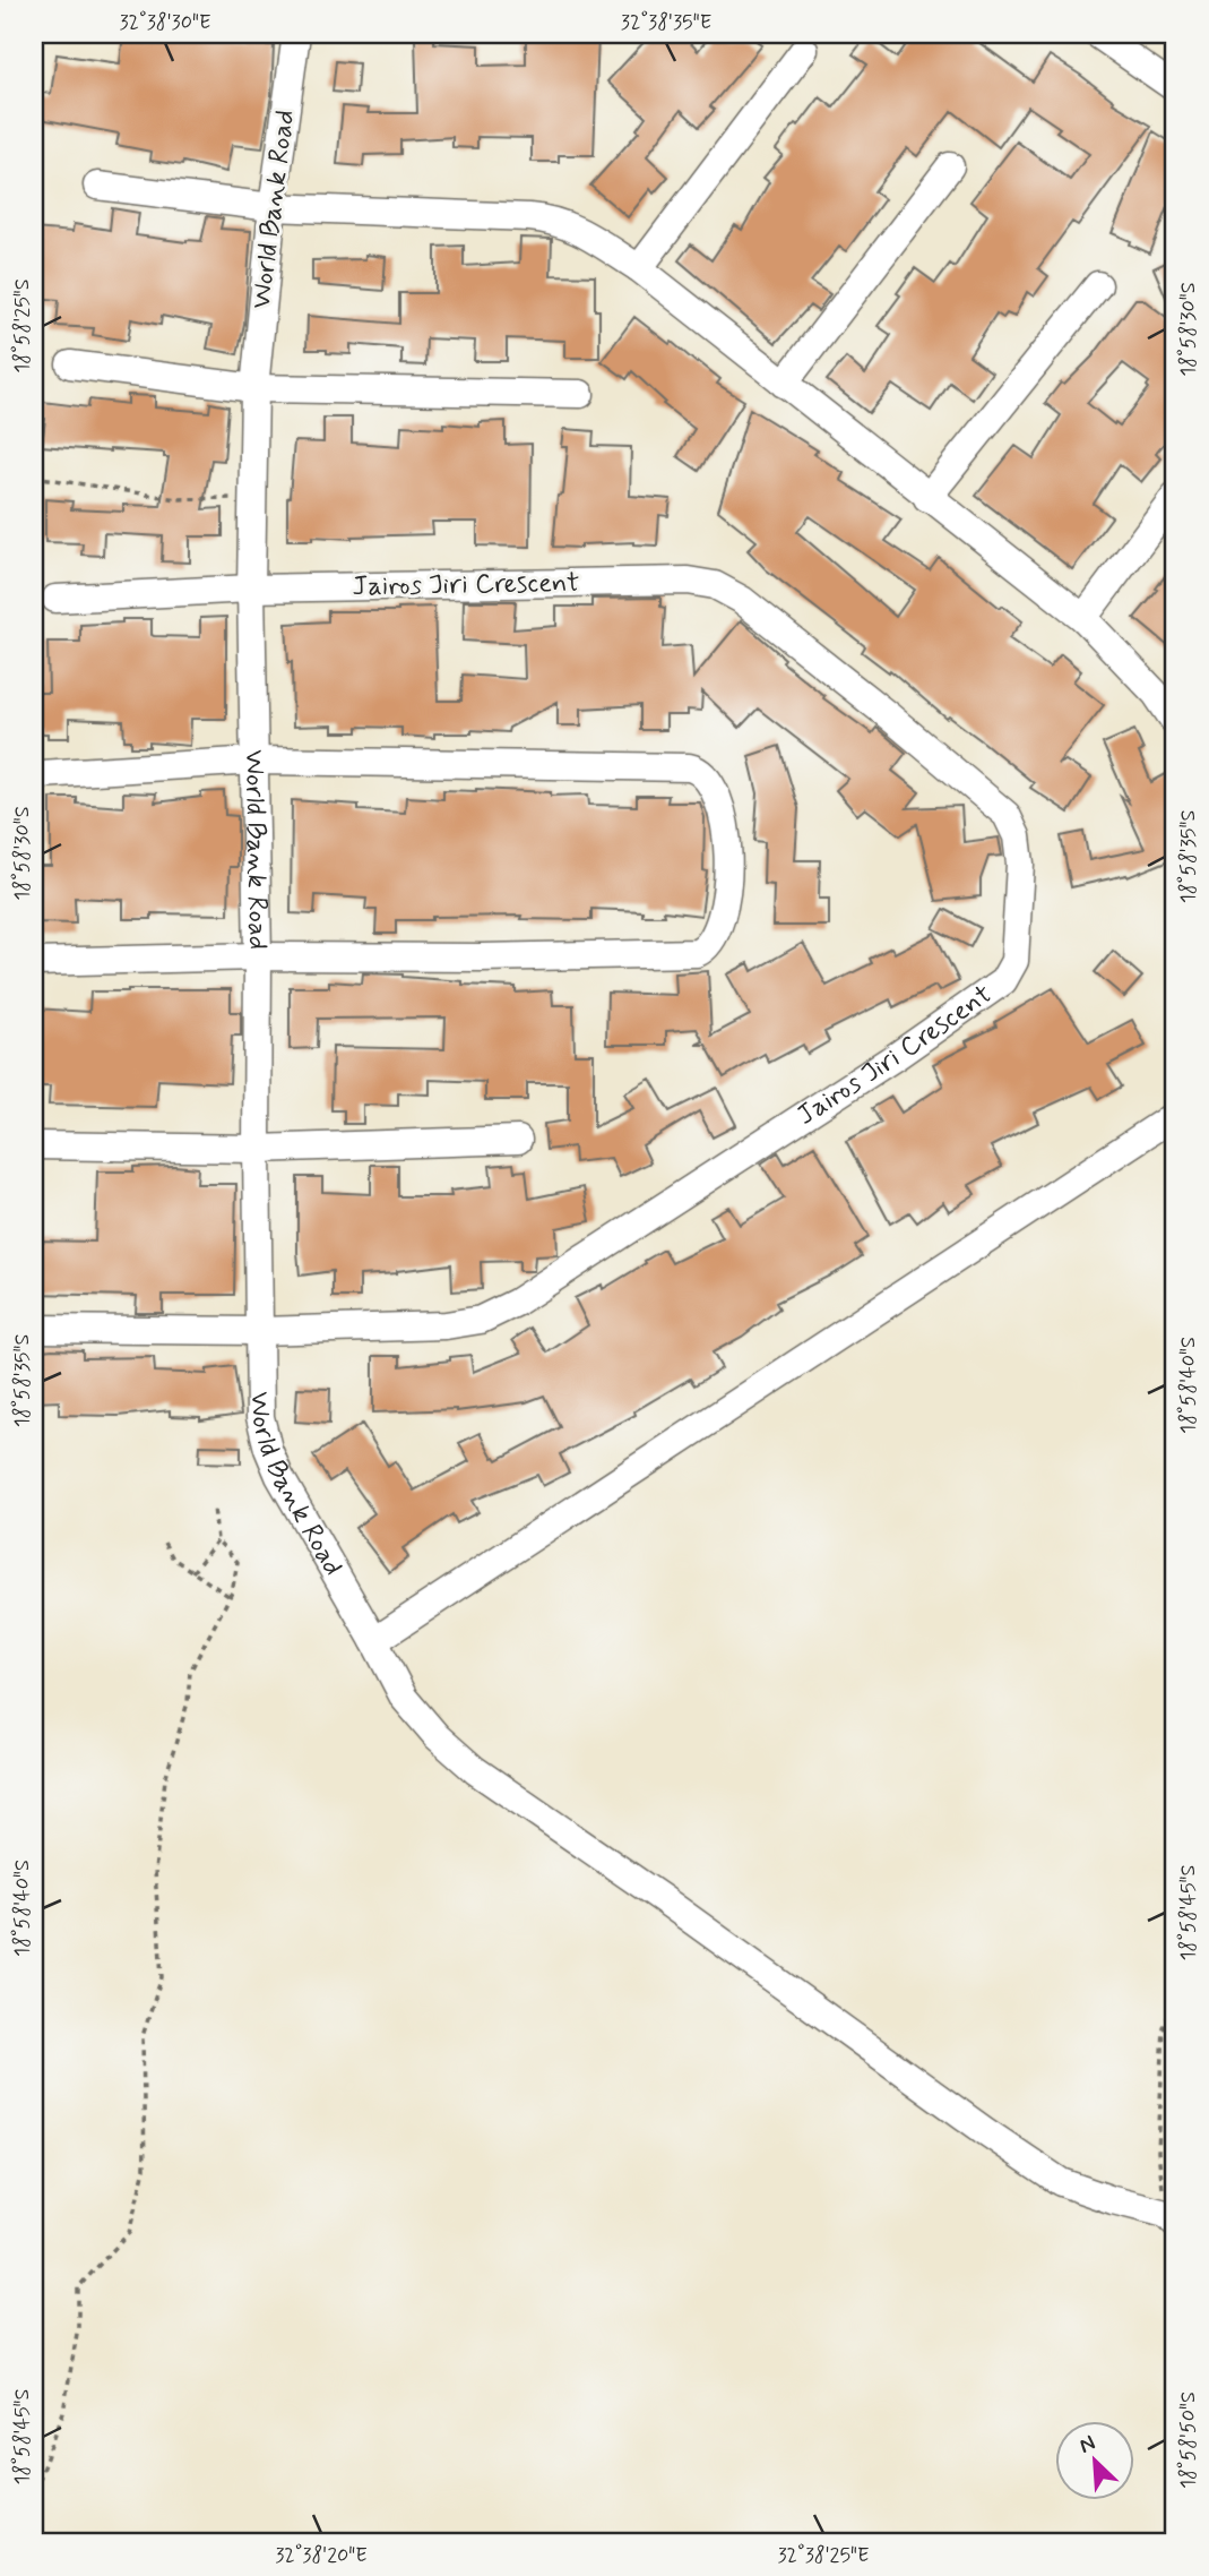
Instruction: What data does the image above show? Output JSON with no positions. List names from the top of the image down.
{
  "streets": {
    "street": ["World Bank Road", "Jairos Jiri Crescent"]
  },
  "crossings": [
    ["World Bank Road", "Jairos Jiri Crescent"]
  ],
  "north": "top left",
  "coordinates": [
    "32°38'30\"E",
    "32°38'35\"E",
    "18°58'25\"S",
    "18°58'30\"S",
    "18°58'35\"S",
    "18°58'40\"S",
    "18°58'45\"S",
    "18°58'50\"S",
    "32°38'20\"E",
    "32°38'25\"E"
  ]
}
